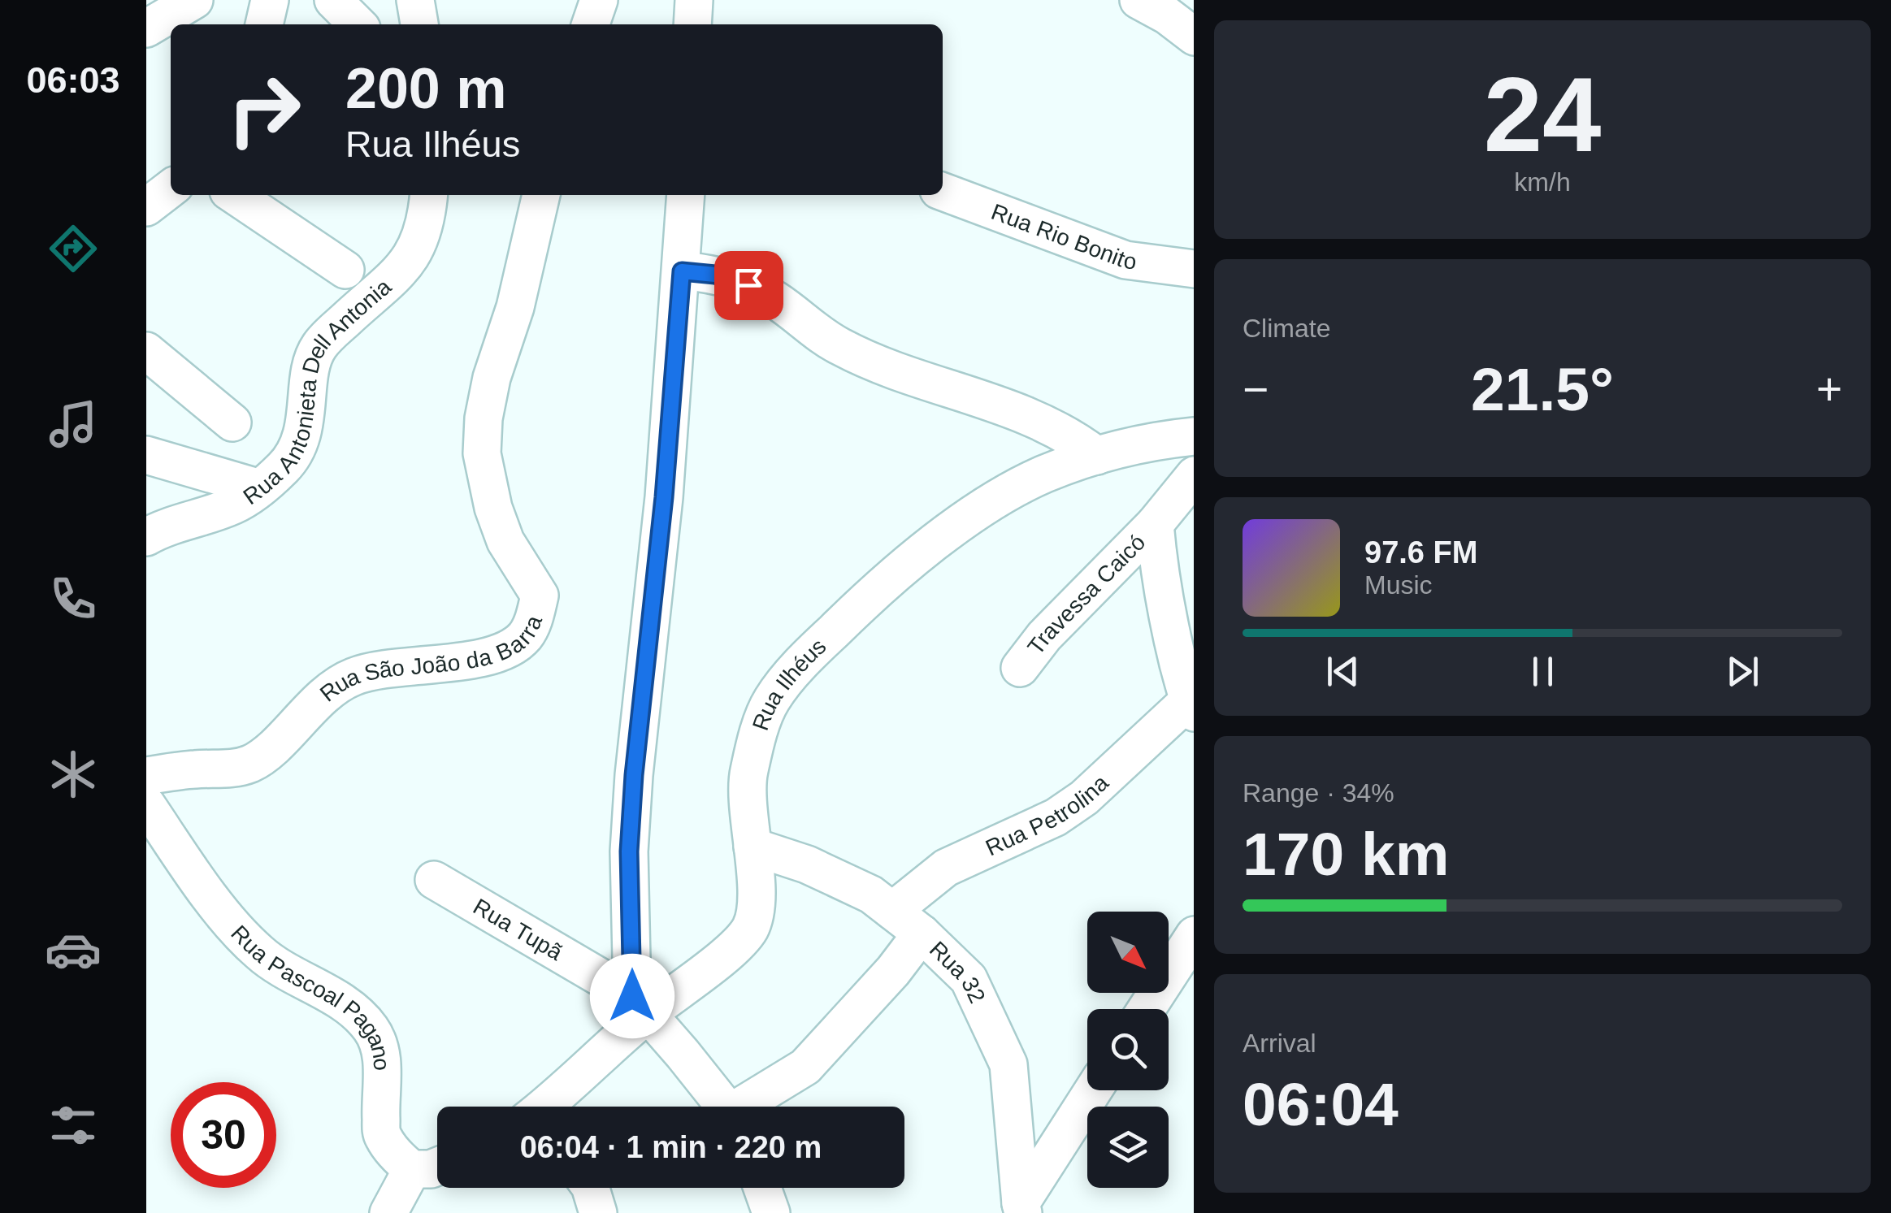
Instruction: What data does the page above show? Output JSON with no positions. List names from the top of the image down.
{
  "streets": {
    "street": [
      "Rua Rio Bonito",
      "Rua Antonieta Dell Antonia",
      "Travessa Caicó",
      "Rua São João da Barra",
      "Rua Ilhéus",
      "Rua Petrolina",
      "Rua Tupã",
      "Rua 32",
      "Rua Pascoal Pagano"
    ]
  },
  "crossings": [
    ["Rua Ilhéus", "Rua Tupã"],
    ["Rua Ilhéus", "Rua 32"],
    ["Rua Petrolina", "Rua 32"]
  ],
  "north": "bottom right",
  "page": {
    "tabs": "06:03",
    "tile": [
      ["24", "km/h"],
      "Climate",
      ["Range · 34%", "170 km"],
      ["Arrival", "06:04"]
    ],
    "turn": ["200 m", "Rua Ilhéus"],
    "heat": ["−", "21.5°", "+"],
    "song": ["97.6 FM", "Music"],
    "limit": "30",
    "trip": "06:04 · 1 min · 220 m"
  }
}
